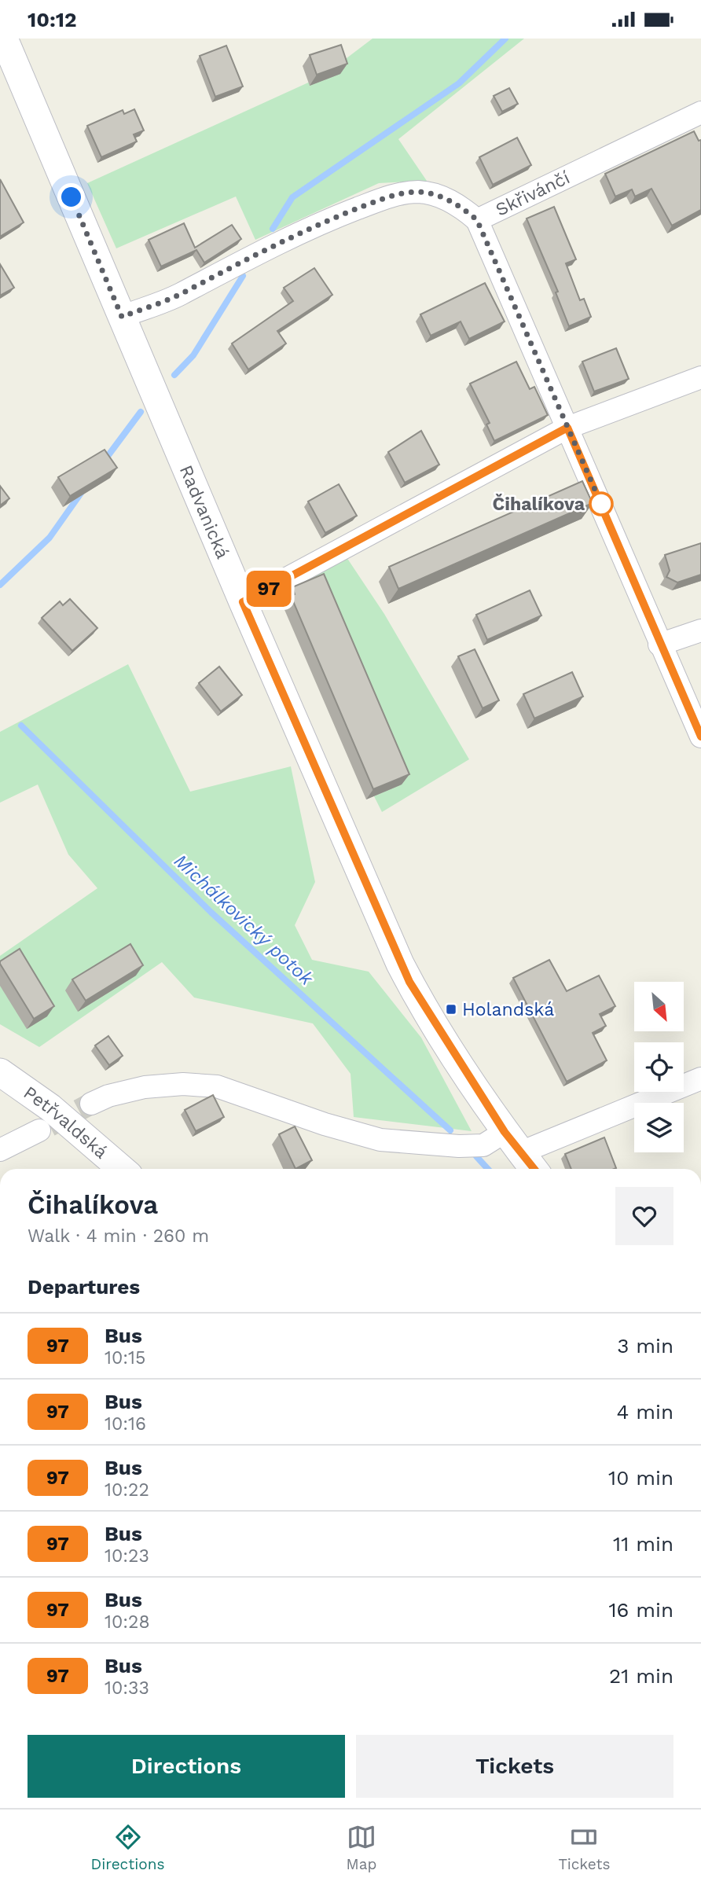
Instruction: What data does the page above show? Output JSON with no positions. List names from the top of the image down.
{
  "streets": {
    "street": ["Skřivánčí", "Radvanická", "Petřvaldská"]
  },
  "crossings": [
    ["Skřivánčí", "Radvanická"]
  ],
  "water": ["Michálkovický potok"],
  "places": {
    "other": ["Čihalíkova"],
    "transit": ["Holandská"]
  },
  "lines": ["bus line 97"],
  "north": "bottom right",
  "page": {
    "status": "10:12",
    "on_map": "97",
    "heading": [
      ["Čihalíkova", "Walk · 4 min · 260 m"],
      "Departures"
    ],
    "list": [
      {
        "mark": "97",
        "name": "Bus",
        "note": "10:15",
        "value": "3 min"
      },
      {
        "mark": "97",
        "name": "Bus",
        "note": "10:16",
        "value": "4 min"
      },
      {
        "mark": "97",
        "name": "Bus",
        "note": "10:22",
        "value": "10 min"
      },
      {
        "mark": "97",
        "name": "Bus",
        "note": "10:23",
        "value": "11 min"
      },
      {
        "mark": "97",
        "name": "Bus",
        "note": "10:28",
        "value": "16 min"
      },
      {
        "mark": "97",
        "name": "Bus",
        "note": "10:33",
        "value": "21 min"
      }
    ],
    "buttons": ["Directions", "Tickets"],
    "tabs": ["Directions", "Map", "Tickets"]
  }
}
